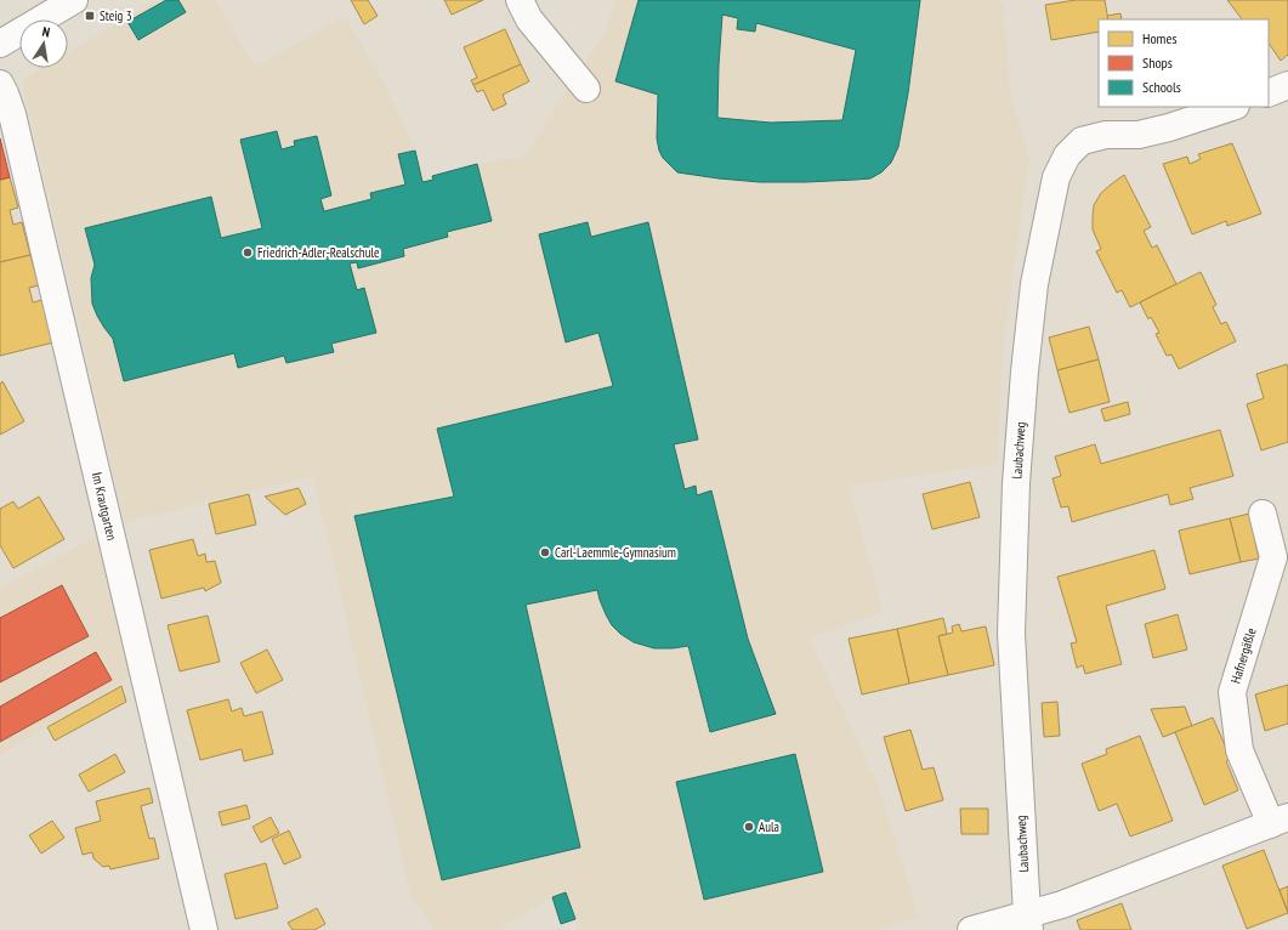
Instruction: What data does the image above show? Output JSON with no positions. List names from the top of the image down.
{
  "streets": {
    "street": ["Laubachweg", "Im Krautgarten", "Hafnergäßle"]
  },
  "crossings": [
    ["Laubachweg", "Hafnergäßle"]
  ],
  "places": {
    "transit": ["Steig 3"],
    "other": ["Friedrich-Adler-Realschule", "Carl-Laemmle-Gymnasium", "Aula"]
  },
  "legend": ["Homes", "Shops", "Schools"],
  "north": "top"
}
